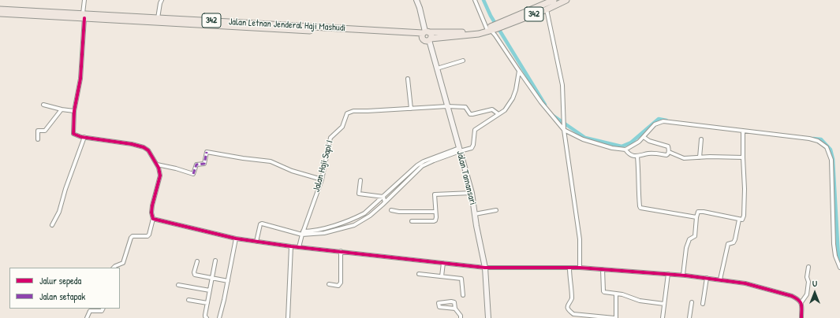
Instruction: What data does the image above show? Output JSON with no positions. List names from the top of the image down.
{
  "streets": {
    "main road": ["342", "Jalan Letnan Jenderal Haji Mashudi", "Jalan Tamansari"],
    "street": ["Jalan Haji Sapi I"]
  },
  "crossings": [
    ["Jalan Letnan Jenderal Haji Mashudi", "Jalan Tamansari"],
    ["Jalan Haji Sapi I", "Jalan Tamansari"]
  ],
  "legend": ["Jalur sepeda", "Jalan setapak"],
  "north": "top"
}
